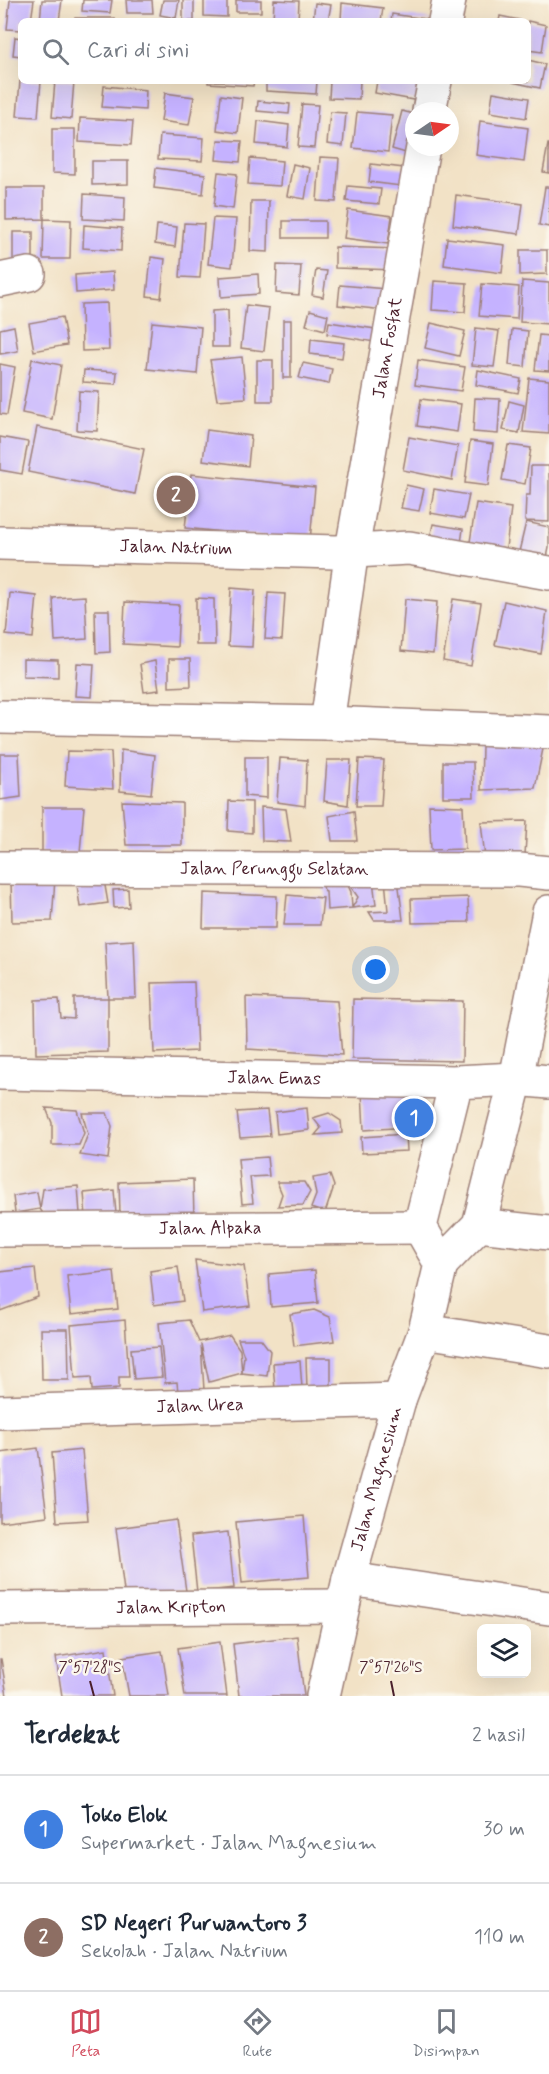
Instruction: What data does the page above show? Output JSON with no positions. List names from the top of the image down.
{
  "streets": {
    "street": [
      "Jalan Fosfat",
      "Jalan Natrium",
      "Jalan Perunggu Selatan",
      "Jalan Emas",
      "Jalan Alpaka",
      "Jalan Urea",
      "Jalan Magnesium",
      "Jalan Kripton"
    ]
  },
  "crossings": [
    ["Jalan Fosfat", "Jalan Natrium"],
    ["Jalan Urea", "Jalan Magnesium"],
    ["Jalan Magnesium", "Jalan Kripton"]
  ],
  "north": "right",
  "page": {
    "search": "Cari di sini",
    "pins": ["2", "1"],
    "heading": ["Terdekat", "2 hasil"],
    "list": [
      {
        "mark": "1",
        "name": "Toko Elok",
        "note": "Supermarket · Jalan Magnesium",
        "value": "30 m"
      },
      {
        "mark": "2",
        "name": "SD Negeri Purwantoro 3",
        "note": "Sekolah · Jalan Natrium",
        "value": "110 m"
      }
    ],
    "nav": ["Peta", "Rute", "Disimpan"]
  },
  "coordinates": ["7°57'28\"S", "7°57'26\"S"]
}
